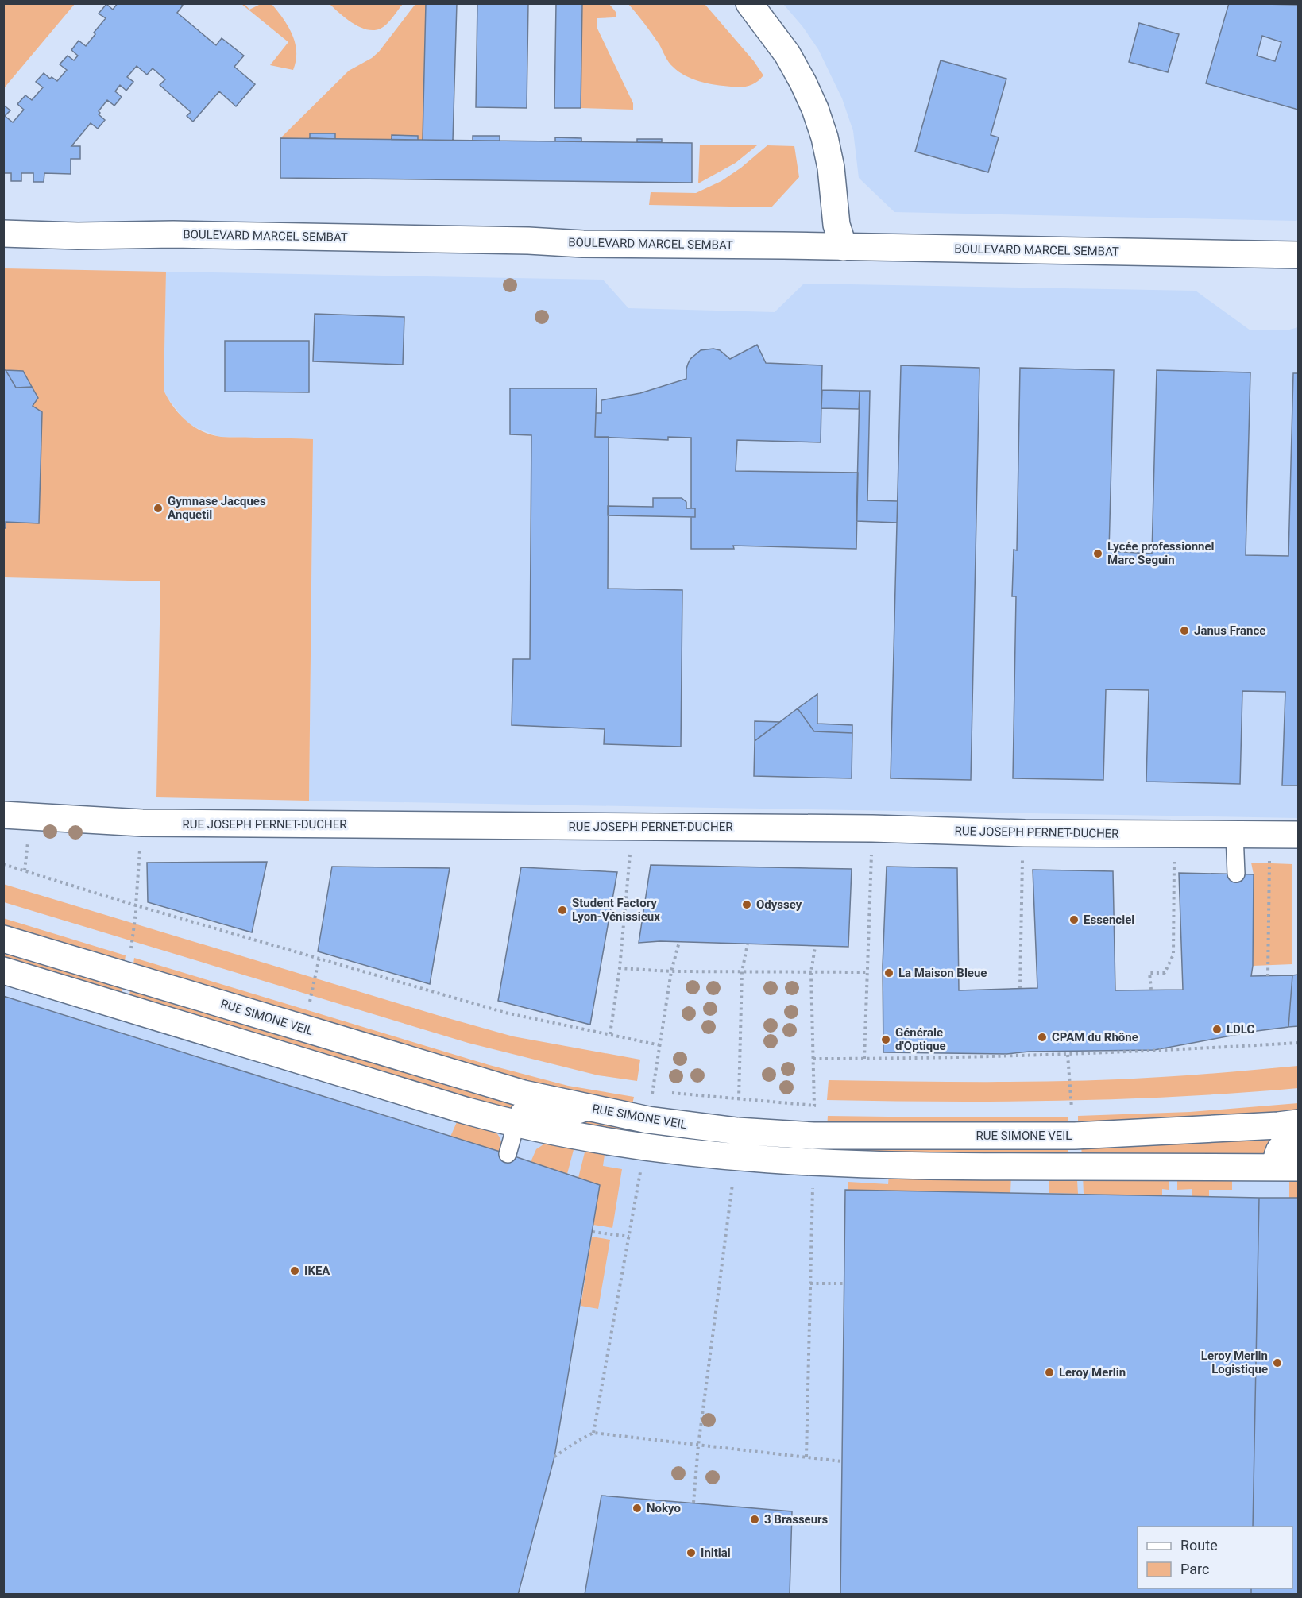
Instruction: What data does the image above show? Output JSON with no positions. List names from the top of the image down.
{
  "streets": {
    "street": ["BOULEVARD MARCEL SEMBAT", "RUE JOSEPH PERNET-DUCHER", "RUE SIMONE VEIL"]
  },
  "places": [
    "Gymnase Jacques Anquetil",
    "Lycée professionnel Marc Seguin",
    "Janus France",
    "Odyssey",
    "Student Factory Lyon-Vénissieux",
    "Essenciel",
    "La Maison Bleue",
    "LDLC",
    "CPAM du Rhône",
    "Générale d'Optique",
    "IKEA",
    "Leroy Merlin Logistique",
    "Leroy Merlin",
    "Nokyo",
    "3 Brasseurs",
    "Initial"
  ],
  "legend": ["Route", "Parc"]
}
